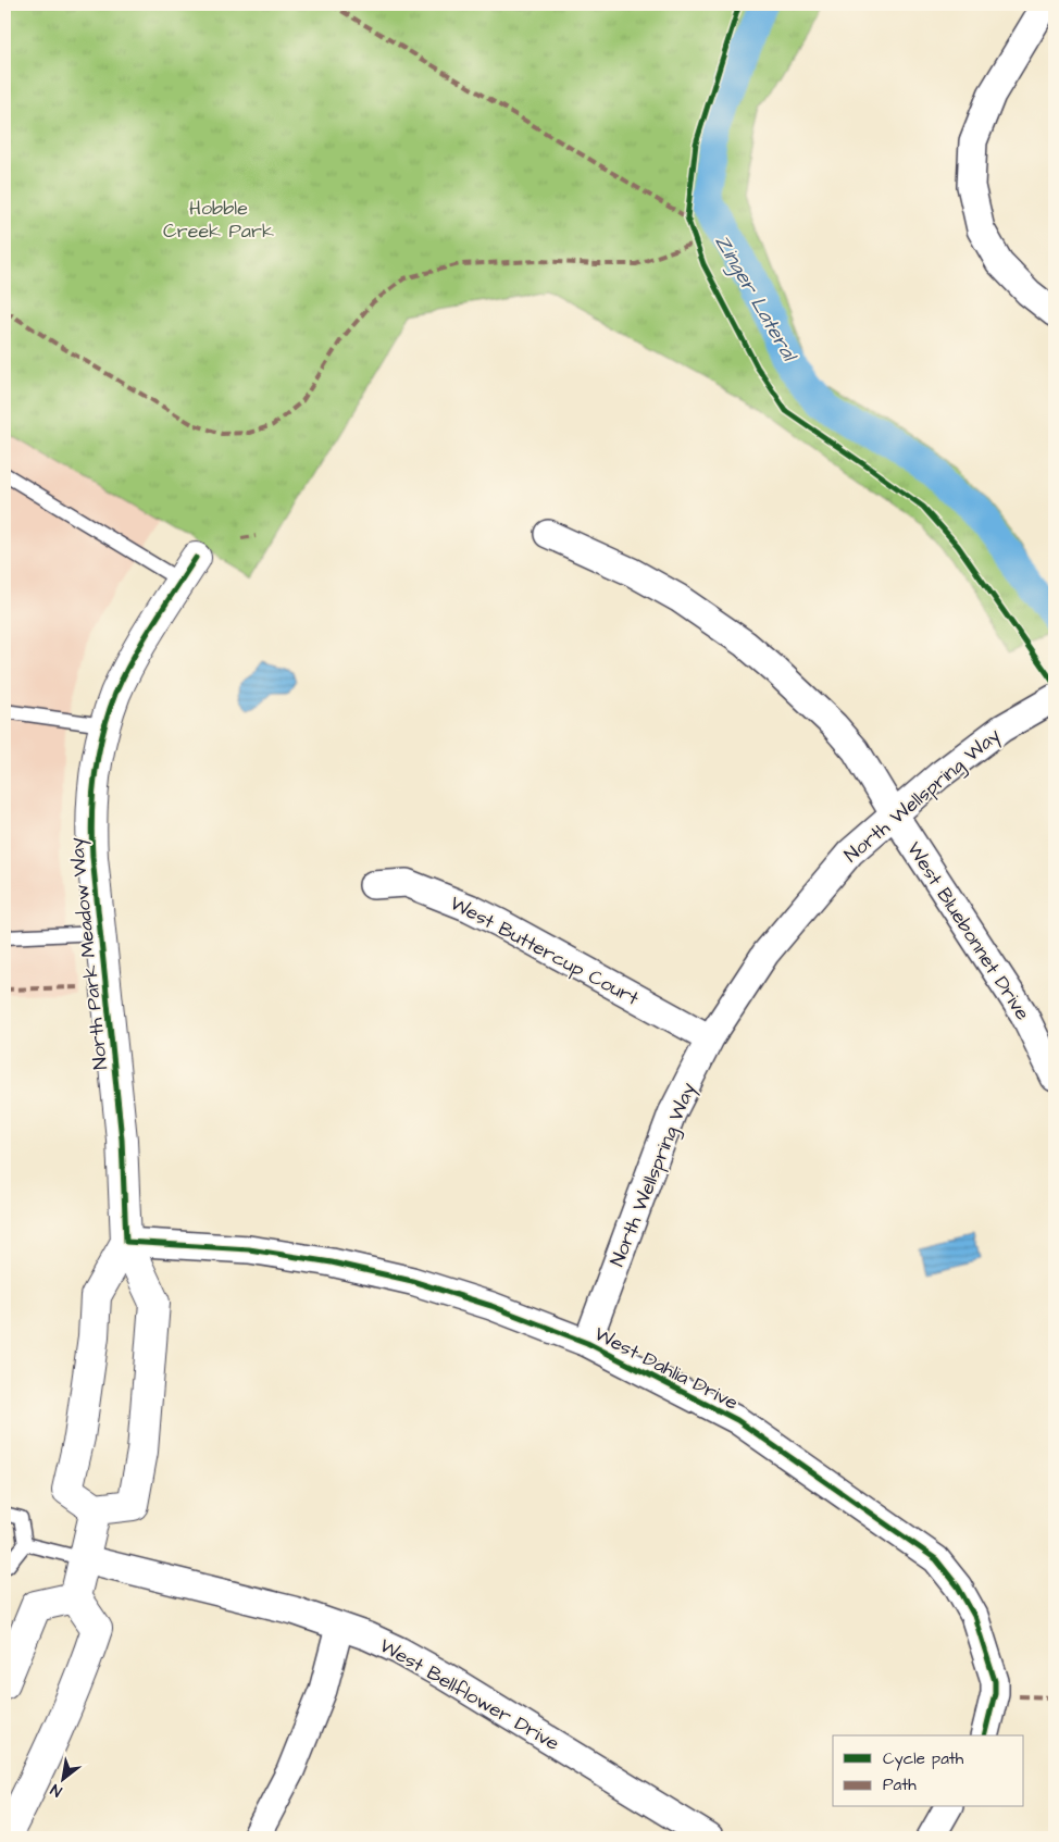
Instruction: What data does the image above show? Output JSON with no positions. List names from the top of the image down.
{
  "streets": {
    "street": [
      "North Wellspring Way",
      "West Bluebonnet Drive",
      "West Buttercup Court",
      "North Park Meadow Way",
      "West Dahlia Drive",
      "West Bellflower Drive"
    ]
  },
  "crossings": [
    ["North Wellspring Way", "West Bluebonnet Drive"],
    ["North Wellspring Way", "West Buttercup Court"],
    ["North Wellspring Way", "West Dahlia Drive"],
    ["North Park Meadow Way", "West Dahlia Drive"]
  ],
  "water": ["Zinger Lateral"],
  "parks": ["Hobble Creek Park"],
  "legend": ["Cycle path", "Path"],
  "north": "bottom left"
}
